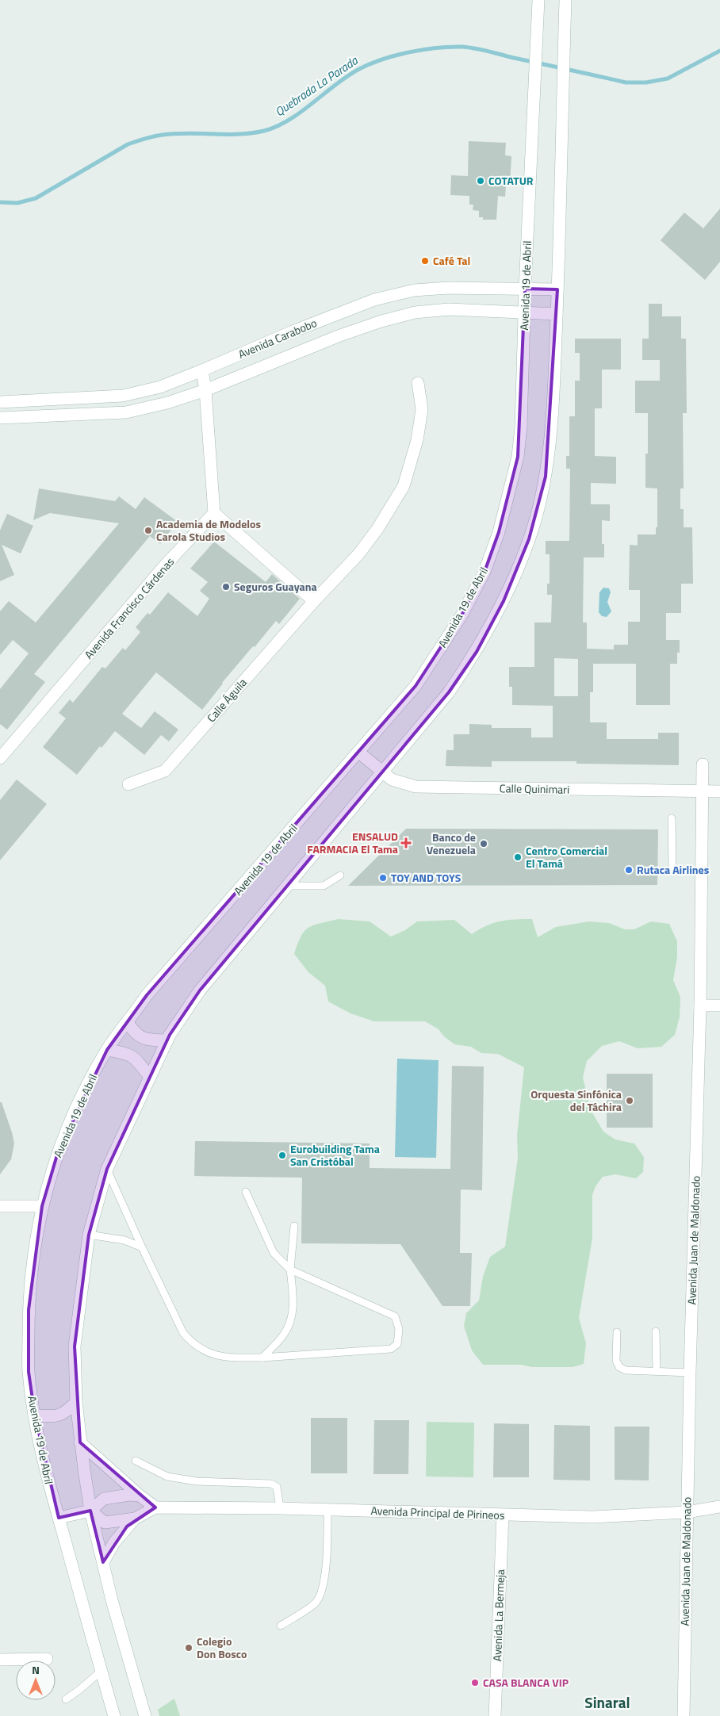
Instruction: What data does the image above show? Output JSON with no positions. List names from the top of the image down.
{
  "streets": {
    "main road": [
      "Avenida 19 de Abril",
      "Avenida Carabobo",
      "Avenida Francisco Cárdenas",
      "Calle Águila",
      "Calle Quinimari",
      "Avenida Juan de Maldonado",
      "Avenida Principal de Pirineos",
      "Avenida La Bermeja"
    ]
  },
  "crossings": [
    ["Avenida 19 de Abril", "Avenida Carabobo"],
    ["Avenida 19 de Abril", "Calle Quinimari"],
    ["Calle Quinimari", "Avenida Juan de Maldonado"],
    ["Avenida Juan de Maldonado", "Avenida Principal de Pirineos"],
    ["Avenida Principal de Pirineos", "Avenida La Bermeja"]
  ],
  "districts": ["Sinaral"],
  "water": ["Quebrada La Parada"],
  "places": {
    "other": [
      "COTATUR",
      "Café Tal",
      "Academia de Modelos Carola Studios",
      "Seguros Guayana",
      "Banco de Venezuela",
      "Centro Comercial El Tamá",
      "Rutaca Airlines",
      "TOY AND TOYS",
      "Orquesta Sinfónica del Táchira",
      "Eurobuilding Tama San Cristóbal",
      "Colegio Don Bosco",
      "CASA BLANCA VIP"
    ],
    "health": ["ENSALUD FARMACIA El Tama"]
  },
  "north": "top"
}
